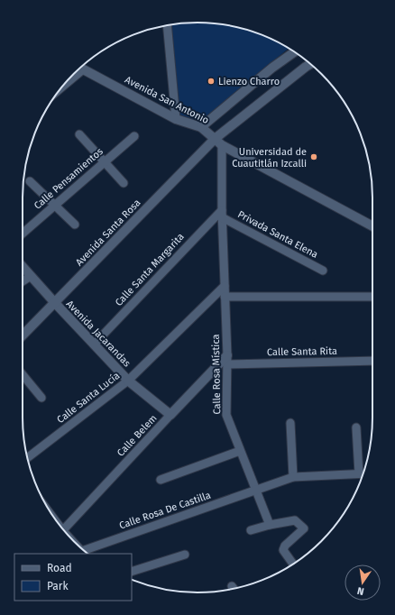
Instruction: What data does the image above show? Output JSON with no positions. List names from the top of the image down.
{
  "streets": {
    "street": [
      "Avenida San Antonio",
      "Calle Pensamientos",
      "Avenida Santa Rosa",
      "Privada Santa Elena",
      "Calle Santa Margarita",
      "Avenida Jacarandas",
      "Calle Santa Rita",
      "Calle Rosa Mística",
      "Calle Santa Lucía",
      "Calle Belem",
      "Calle Rosa De Castilla"
    ]
  },
  "crossings": [
    ["Avenida San Antonio", "Avenida Santa Rosa"],
    ["Avenida San Antonio", "Calle Rosa Mística"],
    ["Avenida Santa Rosa", "Avenida Jacarandas"],
    ["Avenida Santa Rosa", "Calle Rosa Mística"],
    ["Privada Santa Elena", "Calle Santa Margarita"],
    ["Privada Santa Elena", "Calle Rosa Mística"],
    ["Calle Santa Margarita", "Avenida Jacarandas"],
    ["Calle Santa Margarita", "Calle Rosa Mística"],
    ["Avenida Jacarandas", "Calle Santa Lucía"],
    ["Avenida Jacarandas", "Calle Belem"],
    ["Calle Santa Rita", "Calle Rosa Mística"],
    ["Calle Santa Rita", "Calle Belem"],
    ["Calle Rosa Mística", "Calle Santa Lucía"],
    ["Calle Rosa Mística", "Calle Belem"],
    ["Calle Rosa Mística", "Calle Rosa De Castilla"]
  ],
  "places": ["Lienzo Charro", "Universidad de Cuautitlán Izcalli"],
  "legend": ["Road", "Park"],
  "north": "bottom"
}
